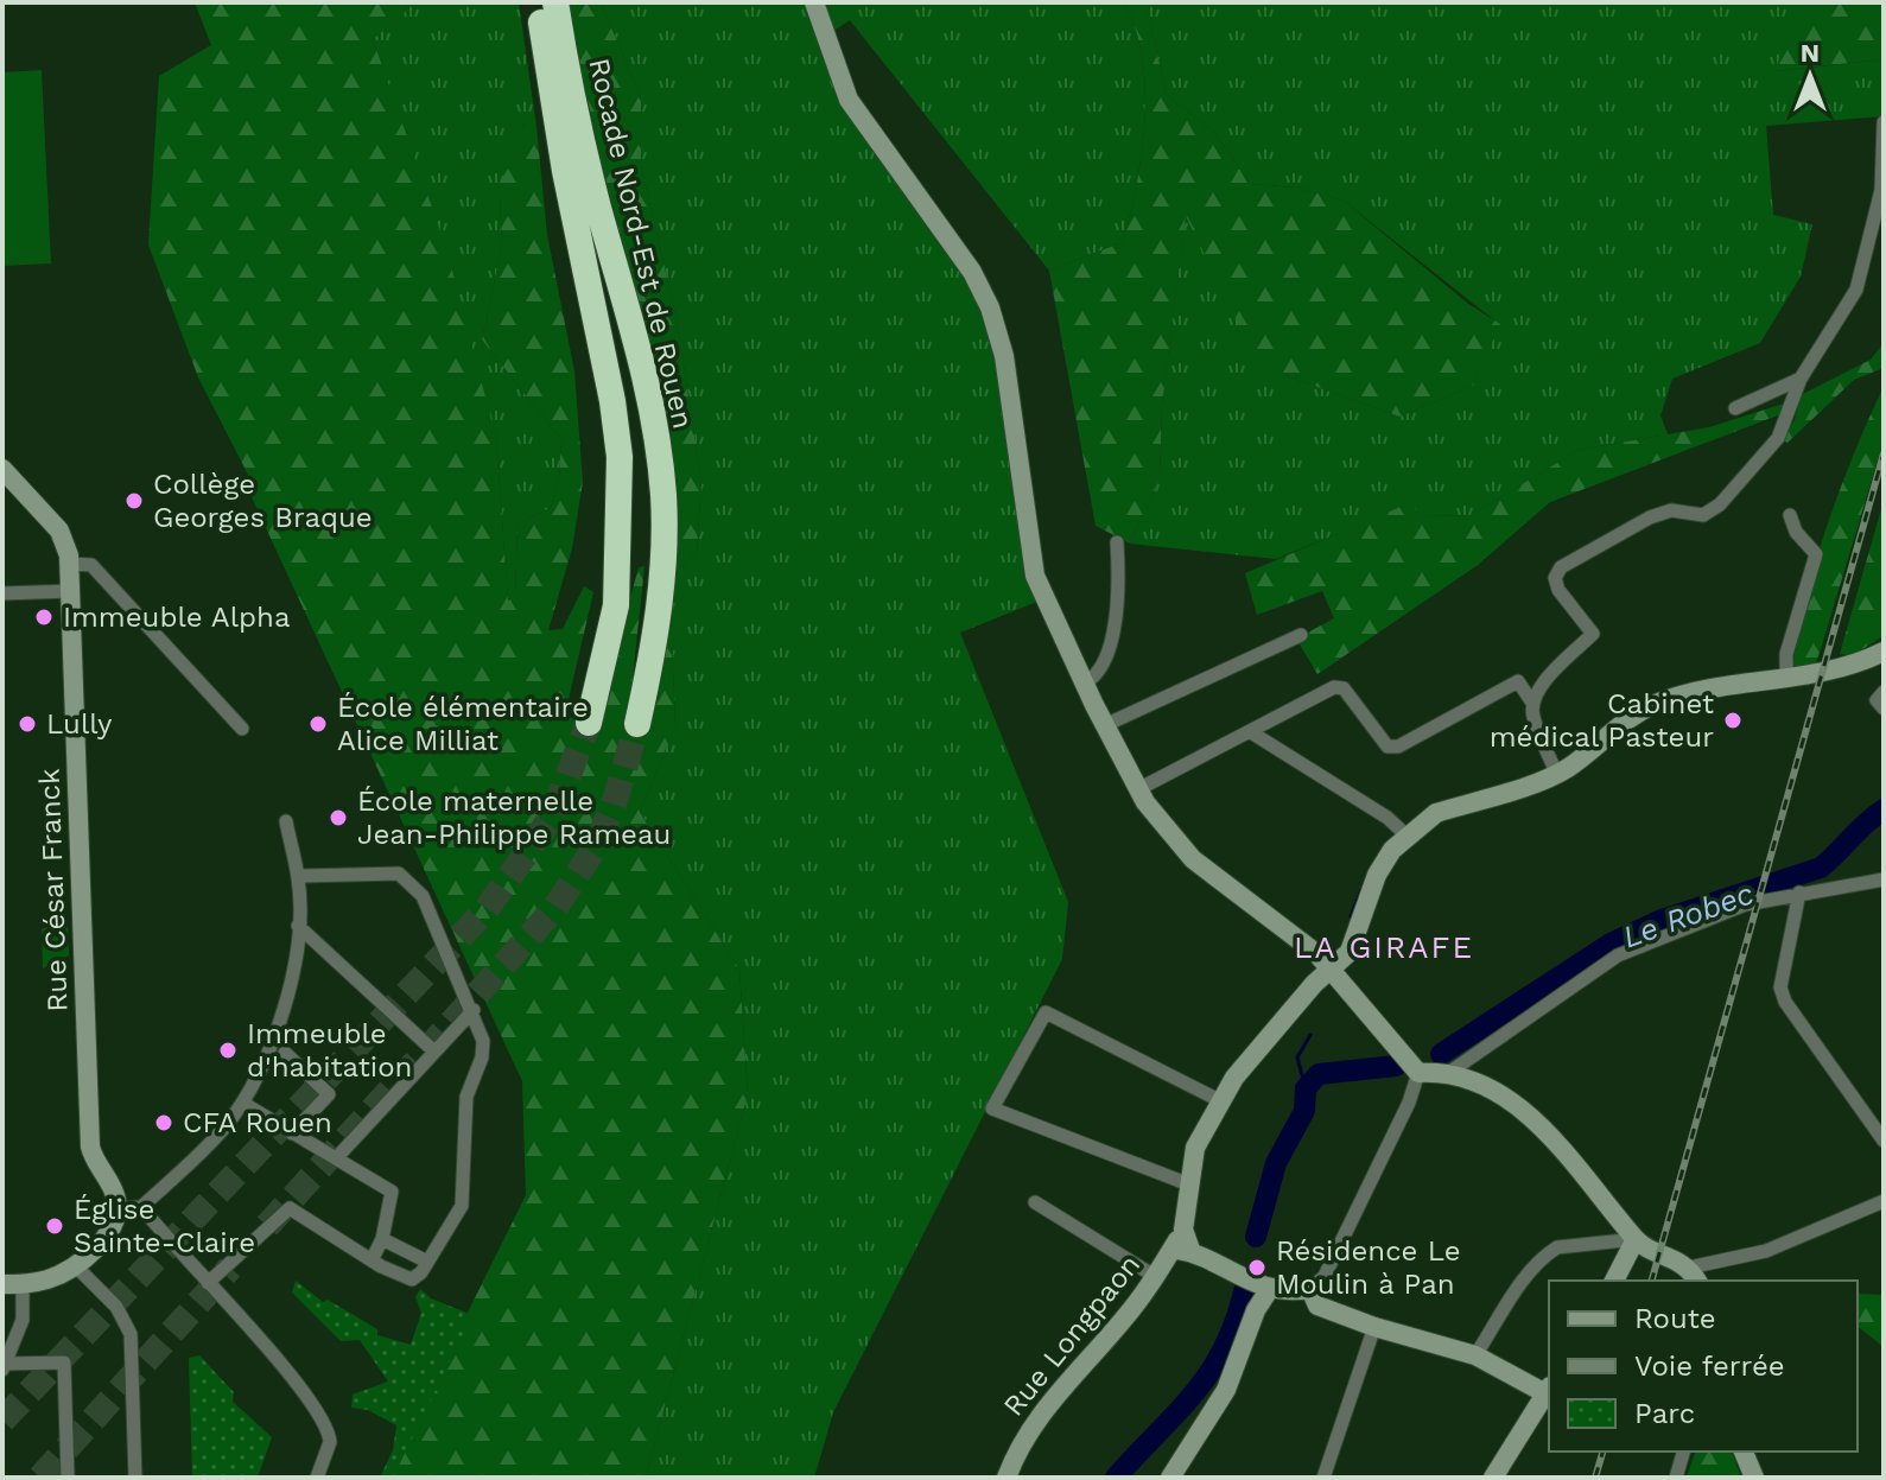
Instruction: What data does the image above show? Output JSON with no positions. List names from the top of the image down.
{
  "streets": {
    "highway": ["Rocade Nord-Est de Rouen"],
    "main road": ["Rue César Franck", "Rue Longpaon"]
  },
  "districts": ["LA GIRAFE"],
  "water": ["Le Robec"],
  "places": [
    "Collège Georges Braque",
    "Immeuble Alpha",
    "Cabinet médical Pasteur",
    "Lully",
    "École élémentaire Alice Milliat",
    "École maternelle Jean-Philippe Rameau",
    "Immeuble d'habitation",
    "CFA Rouen",
    "Église Sainte-Claire",
    "Résidence Le Moulin à Pan"
  ],
  "legend": ["Route", "Voie ferrée", "Parc"],
  "north": "top"
}
